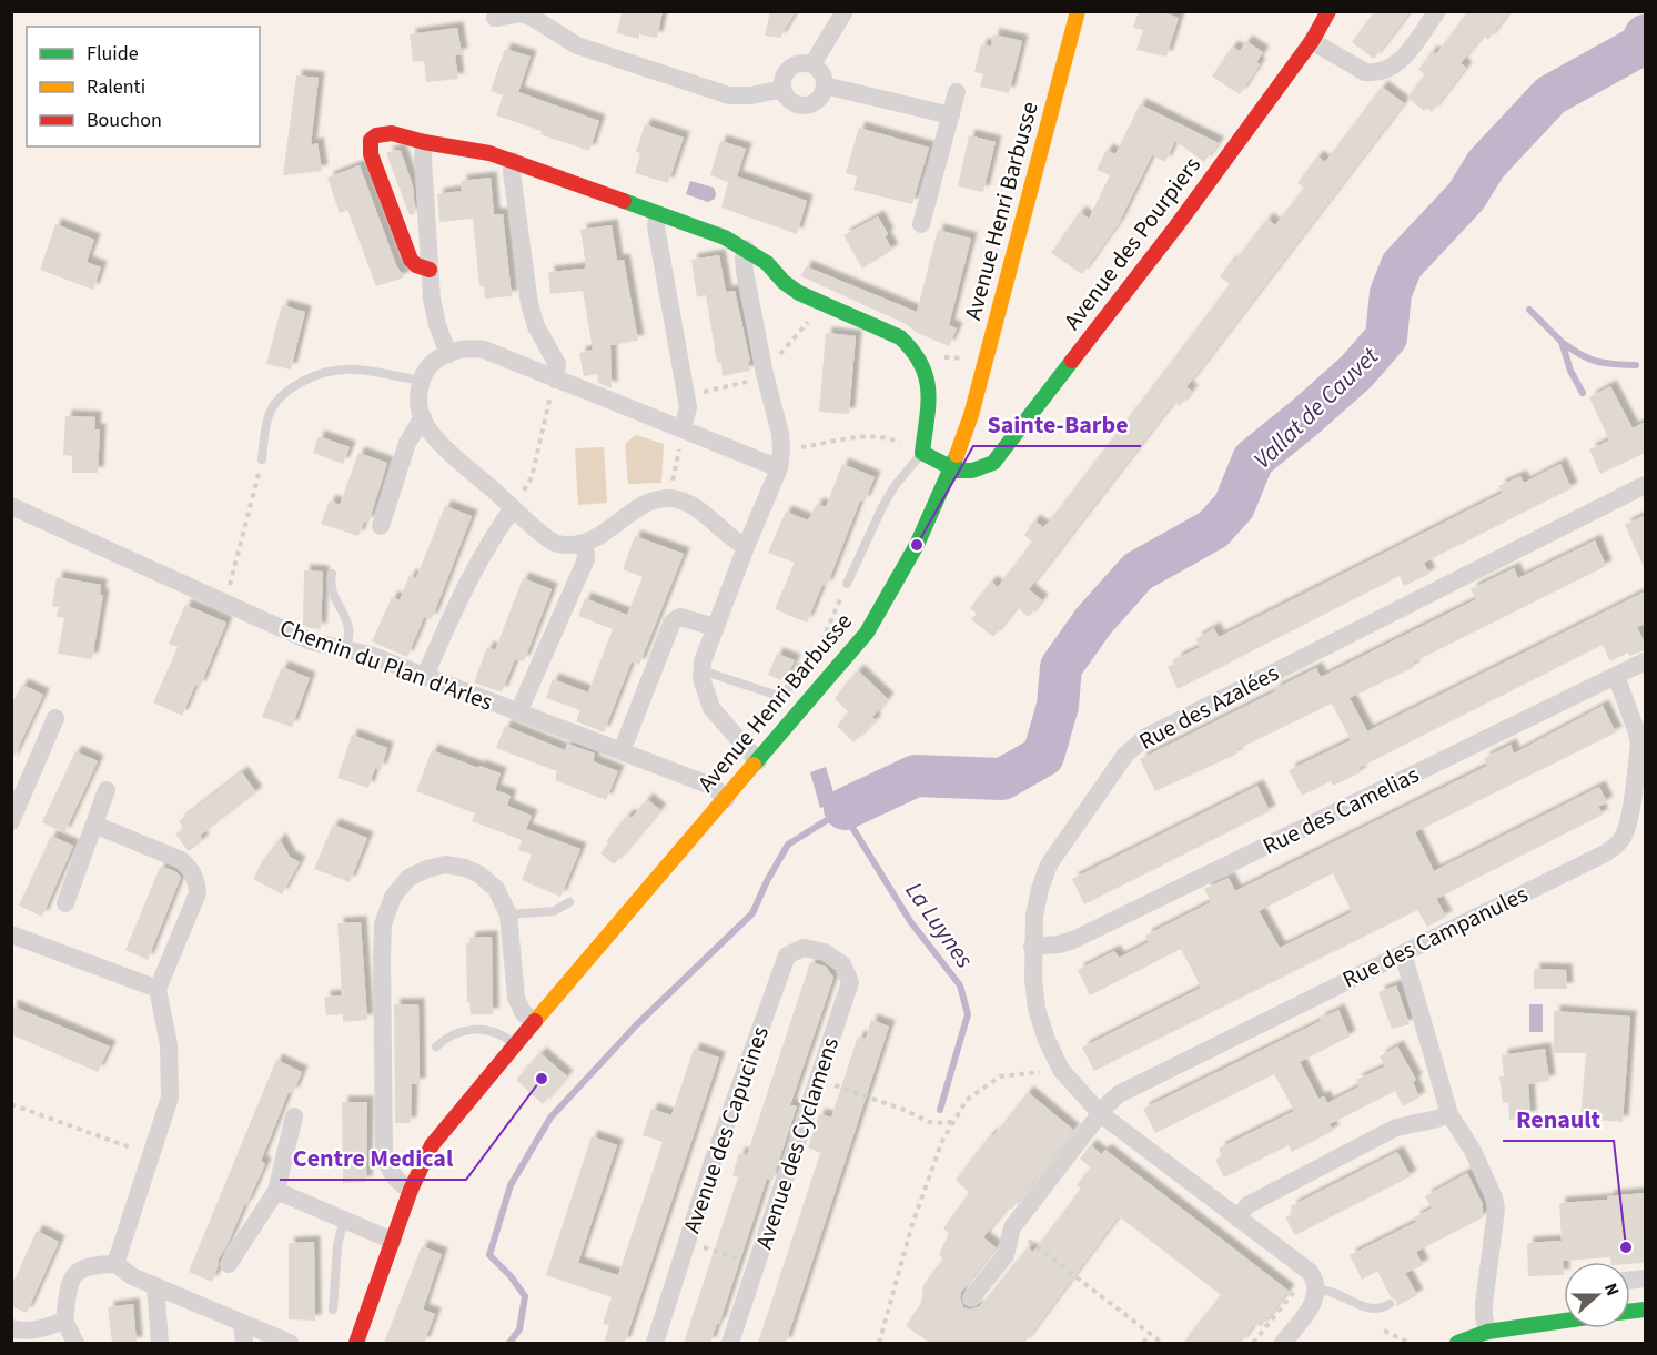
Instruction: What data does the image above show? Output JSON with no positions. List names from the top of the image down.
{
  "streets": {
    "street": [
      "Avenue Henri Barbusse",
      "Avenue des Pourpiers",
      "Chemin du Plan d'Arles",
      "Rue des Azalées",
      "Rue des Camelias",
      "Rue des Campanules",
      "Avenue des Capucines",
      "Avenue des Cyclamens"
    ]
  },
  "crossings": [
    ["Avenue Henri Barbusse", "Avenue des Pourpiers"],
    ["Avenue Henri Barbusse", "Chemin du Plan d'Arles"],
    ["Rue des Azalées", "Rue des Camelias"],
    ["Rue des Azalées", "Rue des Campanules"],
    ["Rue des Camelias", "Rue des Campanules"],
    ["Avenue des Capucines", "Avenue des Cyclamens"]
  ],
  "water": ["Vallat de Cauvet", "La Luynes"],
  "places": ["Sainte-Barbe", "Centre Medical", "Renault"],
  "legend": ["Fluide", "Ralenti", "Bouchon"],
  "north": "right"
}
